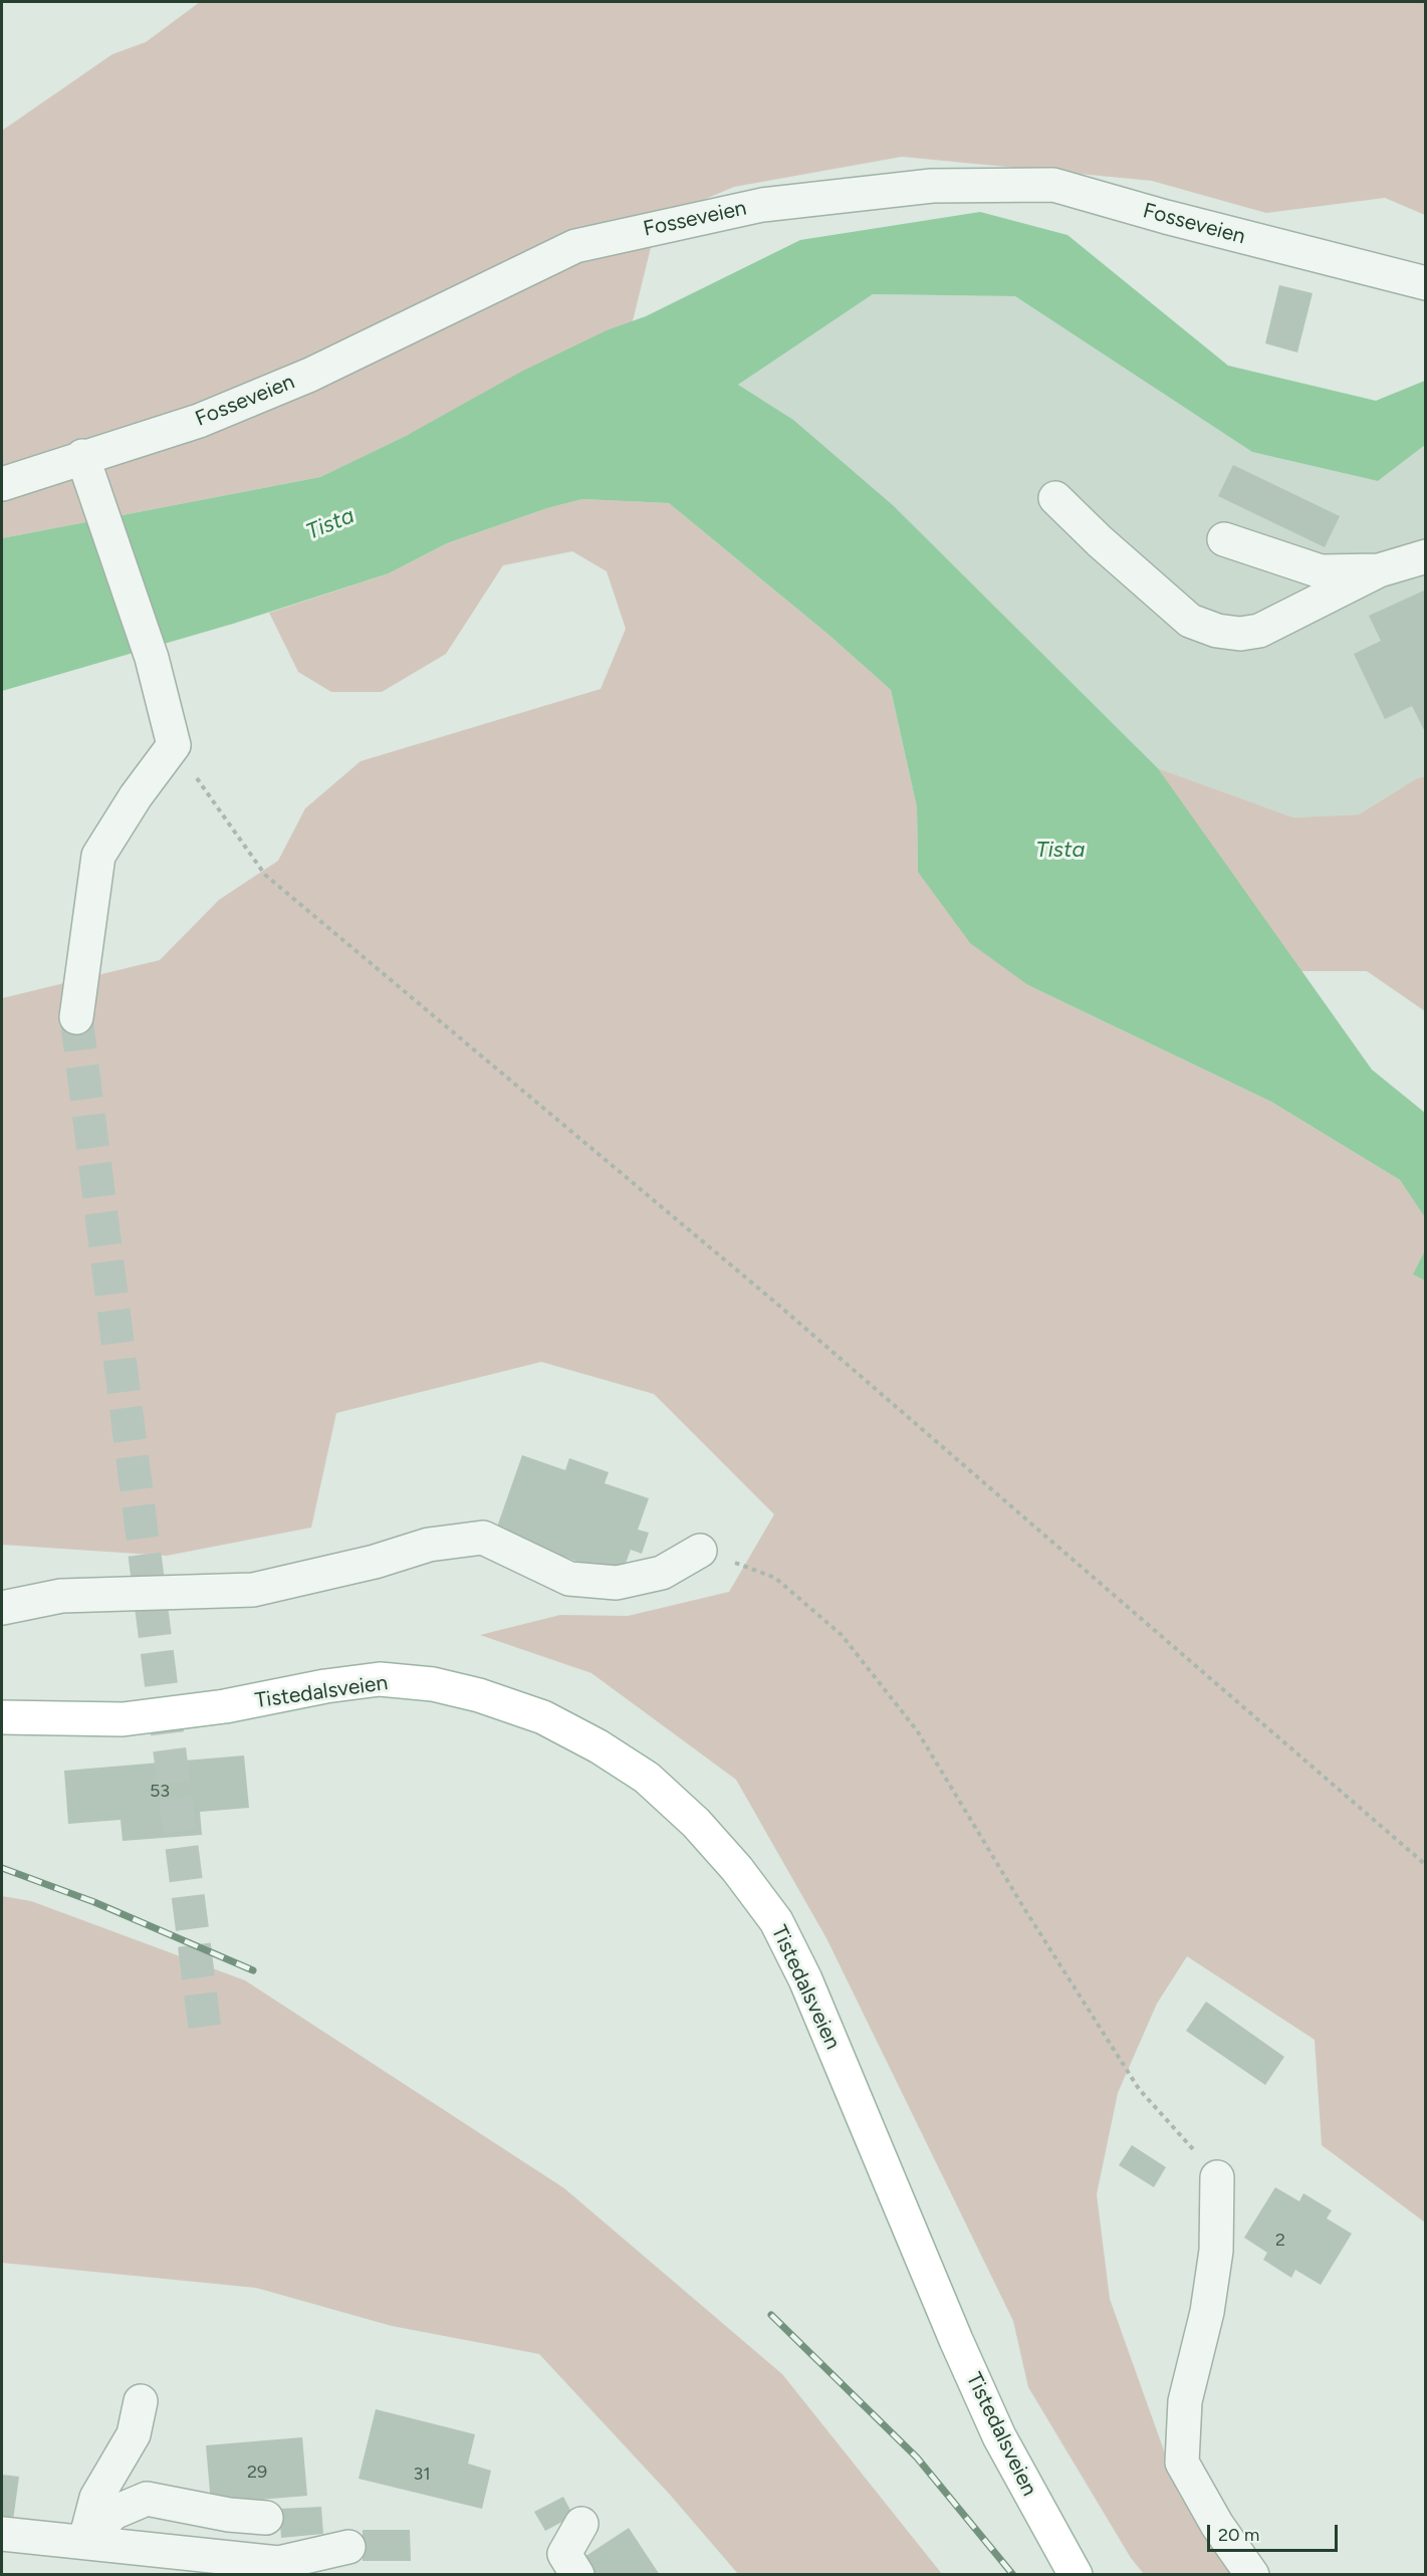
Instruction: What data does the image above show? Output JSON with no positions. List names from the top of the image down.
{
  "streets": {
    "main road": ["Tistedalsveien"],
    "street": ["Fosseveien"]
  },
  "water": ["Tista"],
  "house_numbers": [
    "53",
    "2",
    "29",
    "31"
  ],
  "scale_bar": "20 m"
}
